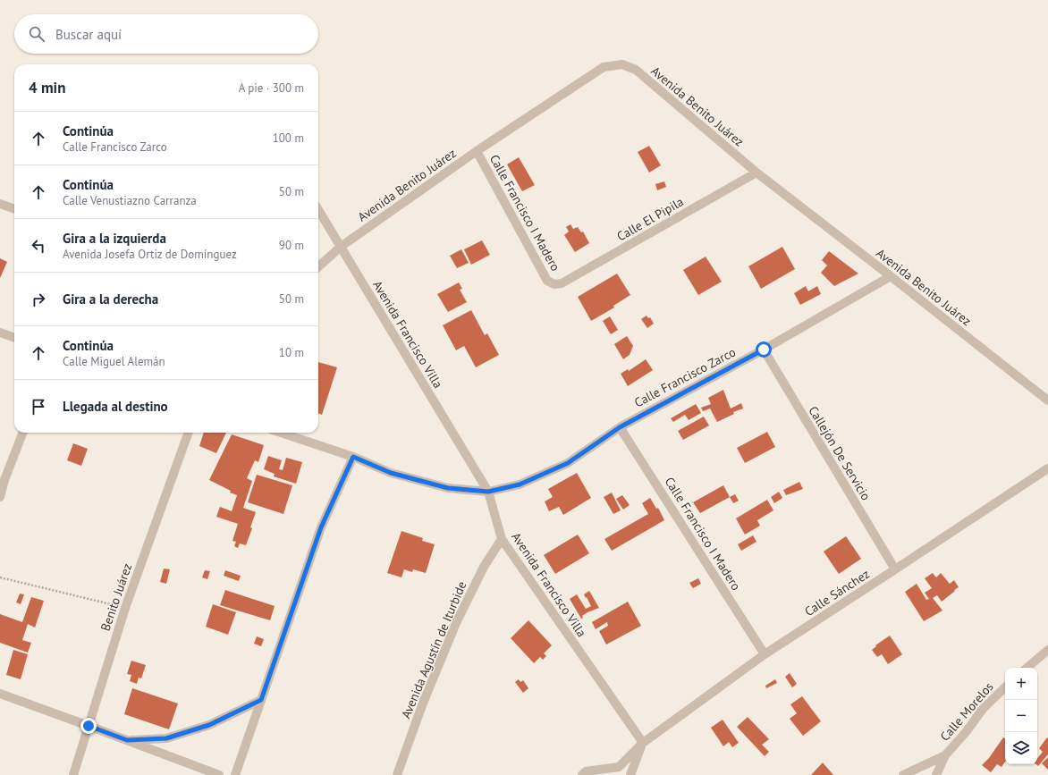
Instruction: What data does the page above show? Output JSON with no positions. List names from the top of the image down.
{
  "streets": {
    "street": [
      "Avenida Benito Juárez",
      "Calle Francisco I Madero",
      "Calle El Pipila",
      "Avenida Francisco Villa",
      "Calle Francisco Zarco",
      "Callejón De Servicio",
      "Calle Sánchez",
      "Benito Juárez",
      "Avenida Agustín de Iturbide",
      "Calle Morelos"
    ]
  },
  "crossings": [
    ["Avenida Benito Juárez", "Calle Francisco I Madero"],
    ["Avenida Benito Juárez", "Calle El Pipila"],
    ["Avenida Benito Juárez", "Avenida Francisco Villa"],
    ["Avenida Benito Juárez", "Calle Francisco Zarco"],
    ["Calle Francisco I Madero", "Calle El Pipila"],
    ["Calle Francisco I Madero", "Calle Francisco Zarco"],
    ["Calle Francisco I Madero", "Calle Sánchez"],
    ["Avenida Francisco Villa", "Calle Francisco Zarco"],
    ["Avenida Francisco Villa", "Calle Sánchez"],
    ["Avenida Francisco Villa", "Avenida Agustín de Iturbide"],
    ["Calle Francisco Zarco", "Callejón De Servicio"],
    ["Callejón De Servicio", "Calle Sánchez"]
  ],
  "page": {
    "search": "Buscar aquí",
    "heading": ["4 min", "A pie · 300 m"],
    "list": [
      ["Continúa", "Calle Francisco Zarco", "100 m"],
      ["Continúa", "Calle Venustiazno Carranza", "50 m"],
      ["Gira a la izquierda", "Avenida Josefa Ortiz de Domínguez", "90 m"],
      ["Gira a la derecha", "50 m"],
      ["Continúa", "Calle Miguel Alemán", "10 m"],
      "Llegada al destino"
    ],
    "map_buttons": ["+", "−"]
  }
}
